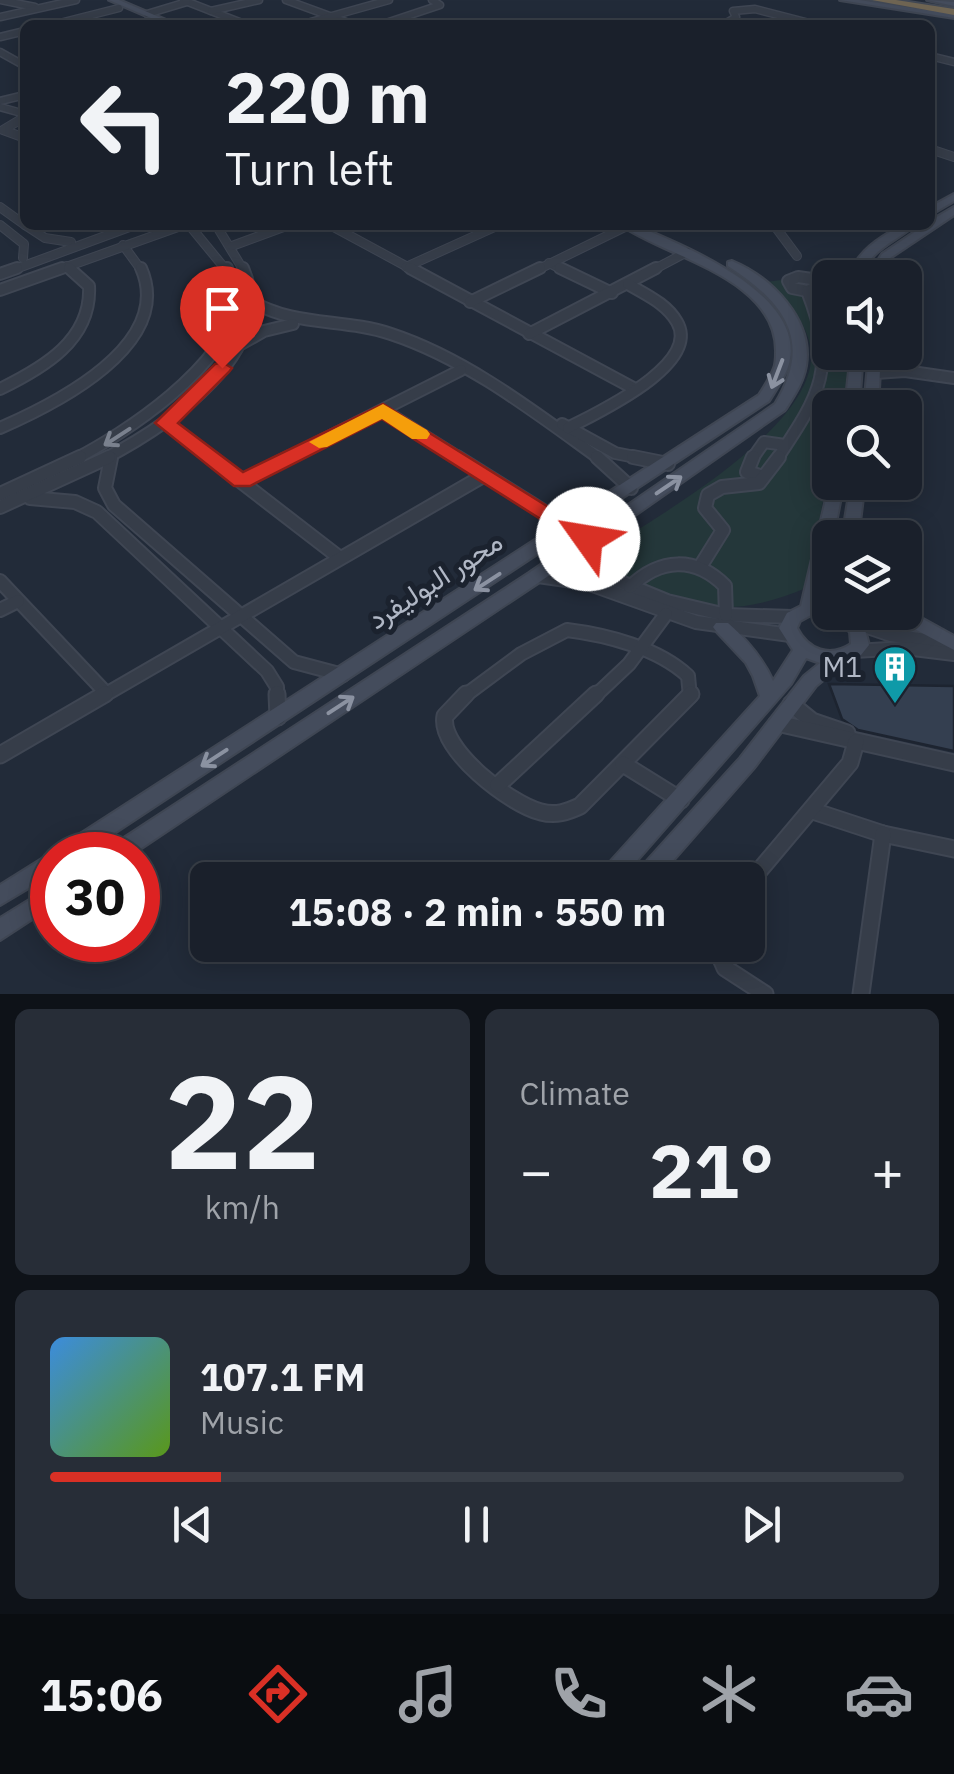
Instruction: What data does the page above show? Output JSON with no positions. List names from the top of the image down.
{
  "streets": {
    "street": ["محور البوليفرد"]
  },
  "places": {
    "building": ["M1"]
  },
  "page": {
    "turn": ["220 m", "Turn left"],
    "limit": "30",
    "trip": "15:08 · 2 min · 550 m",
    "tile": [
      ["22", "km/h"],
      "Climate"
    ],
    "heat": ["−", "21°", "+"],
    "song": ["107.1 FM", "Music"],
    "tabs": "15:06"
  }
}
